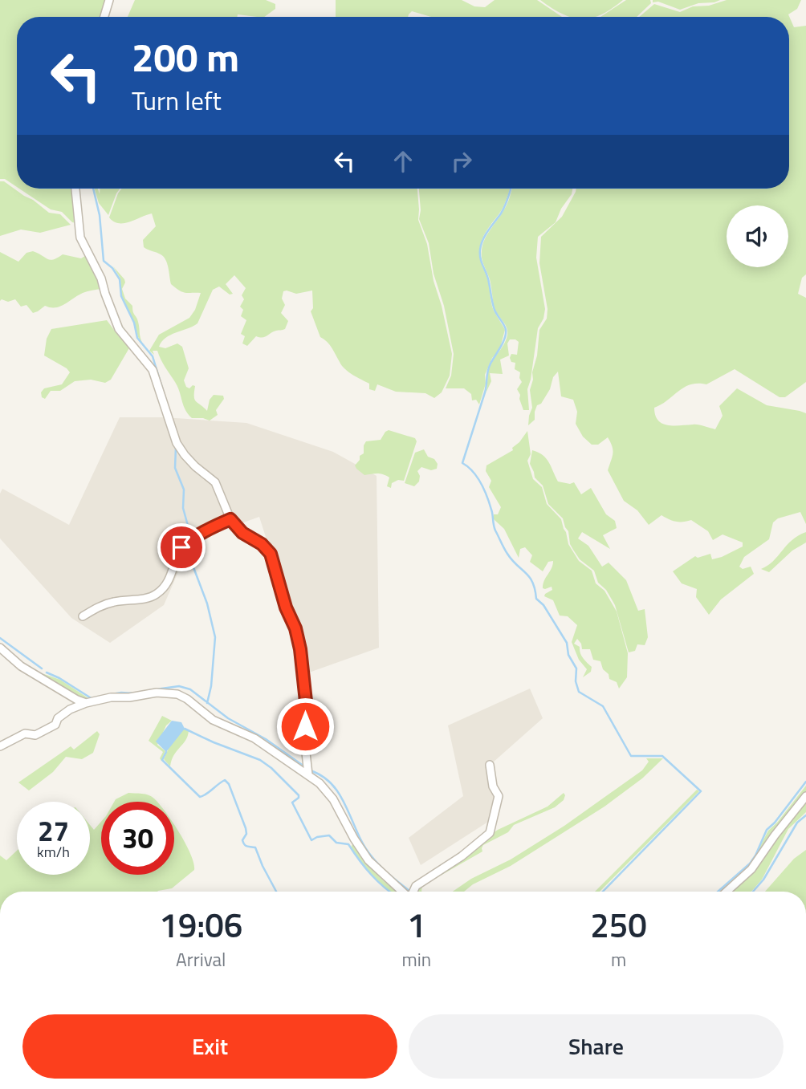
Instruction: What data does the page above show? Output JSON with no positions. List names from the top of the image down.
{
  "page": {
    "turn": ["200 m", "Turn left"],
    "speed": "27 km/h",
    "limit": "30",
    "eta": [
      "19:06",
      "Arrival",
      "1",
      "min",
      "250",
      "m"
    ],
    "buttons": ["Exit", "Share"]
  }
}
